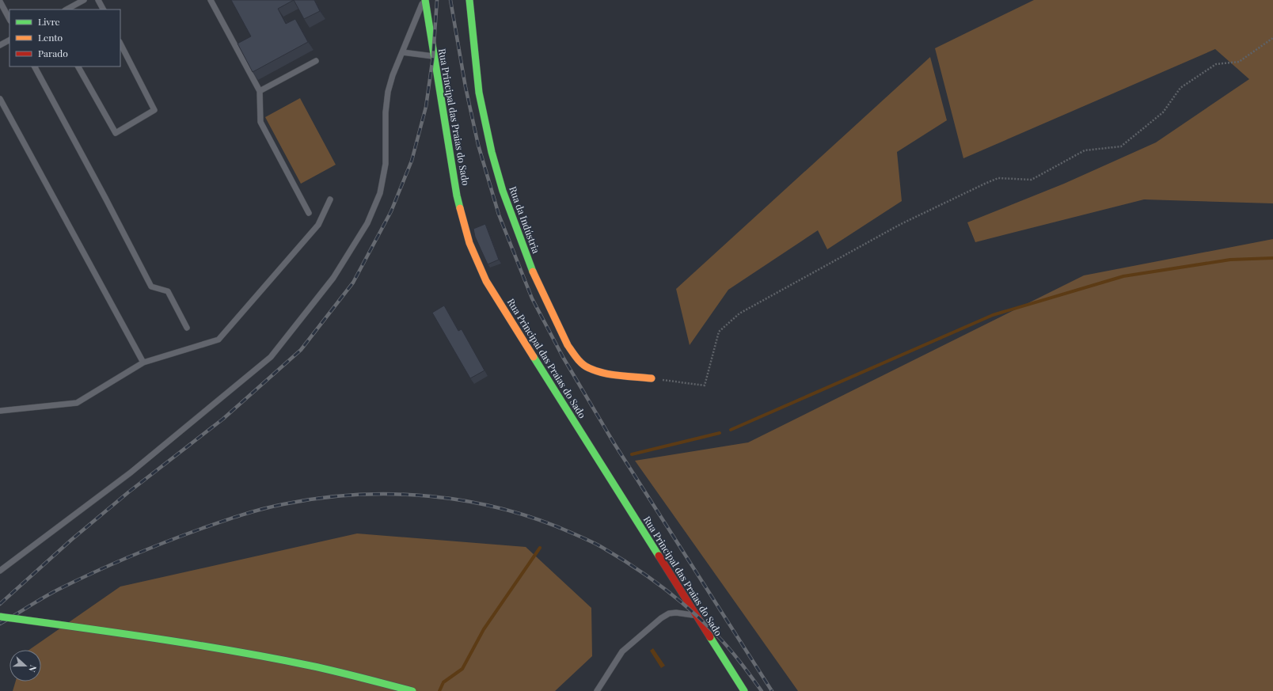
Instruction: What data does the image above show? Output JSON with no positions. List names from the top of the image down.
{
  "streets": {
    "street": ["Rua Principal das Praias do Sado", "Rua da Indústria"]
  },
  "legend": ["Livre", "Lento", "Parado"],
  "north": "right"
}
